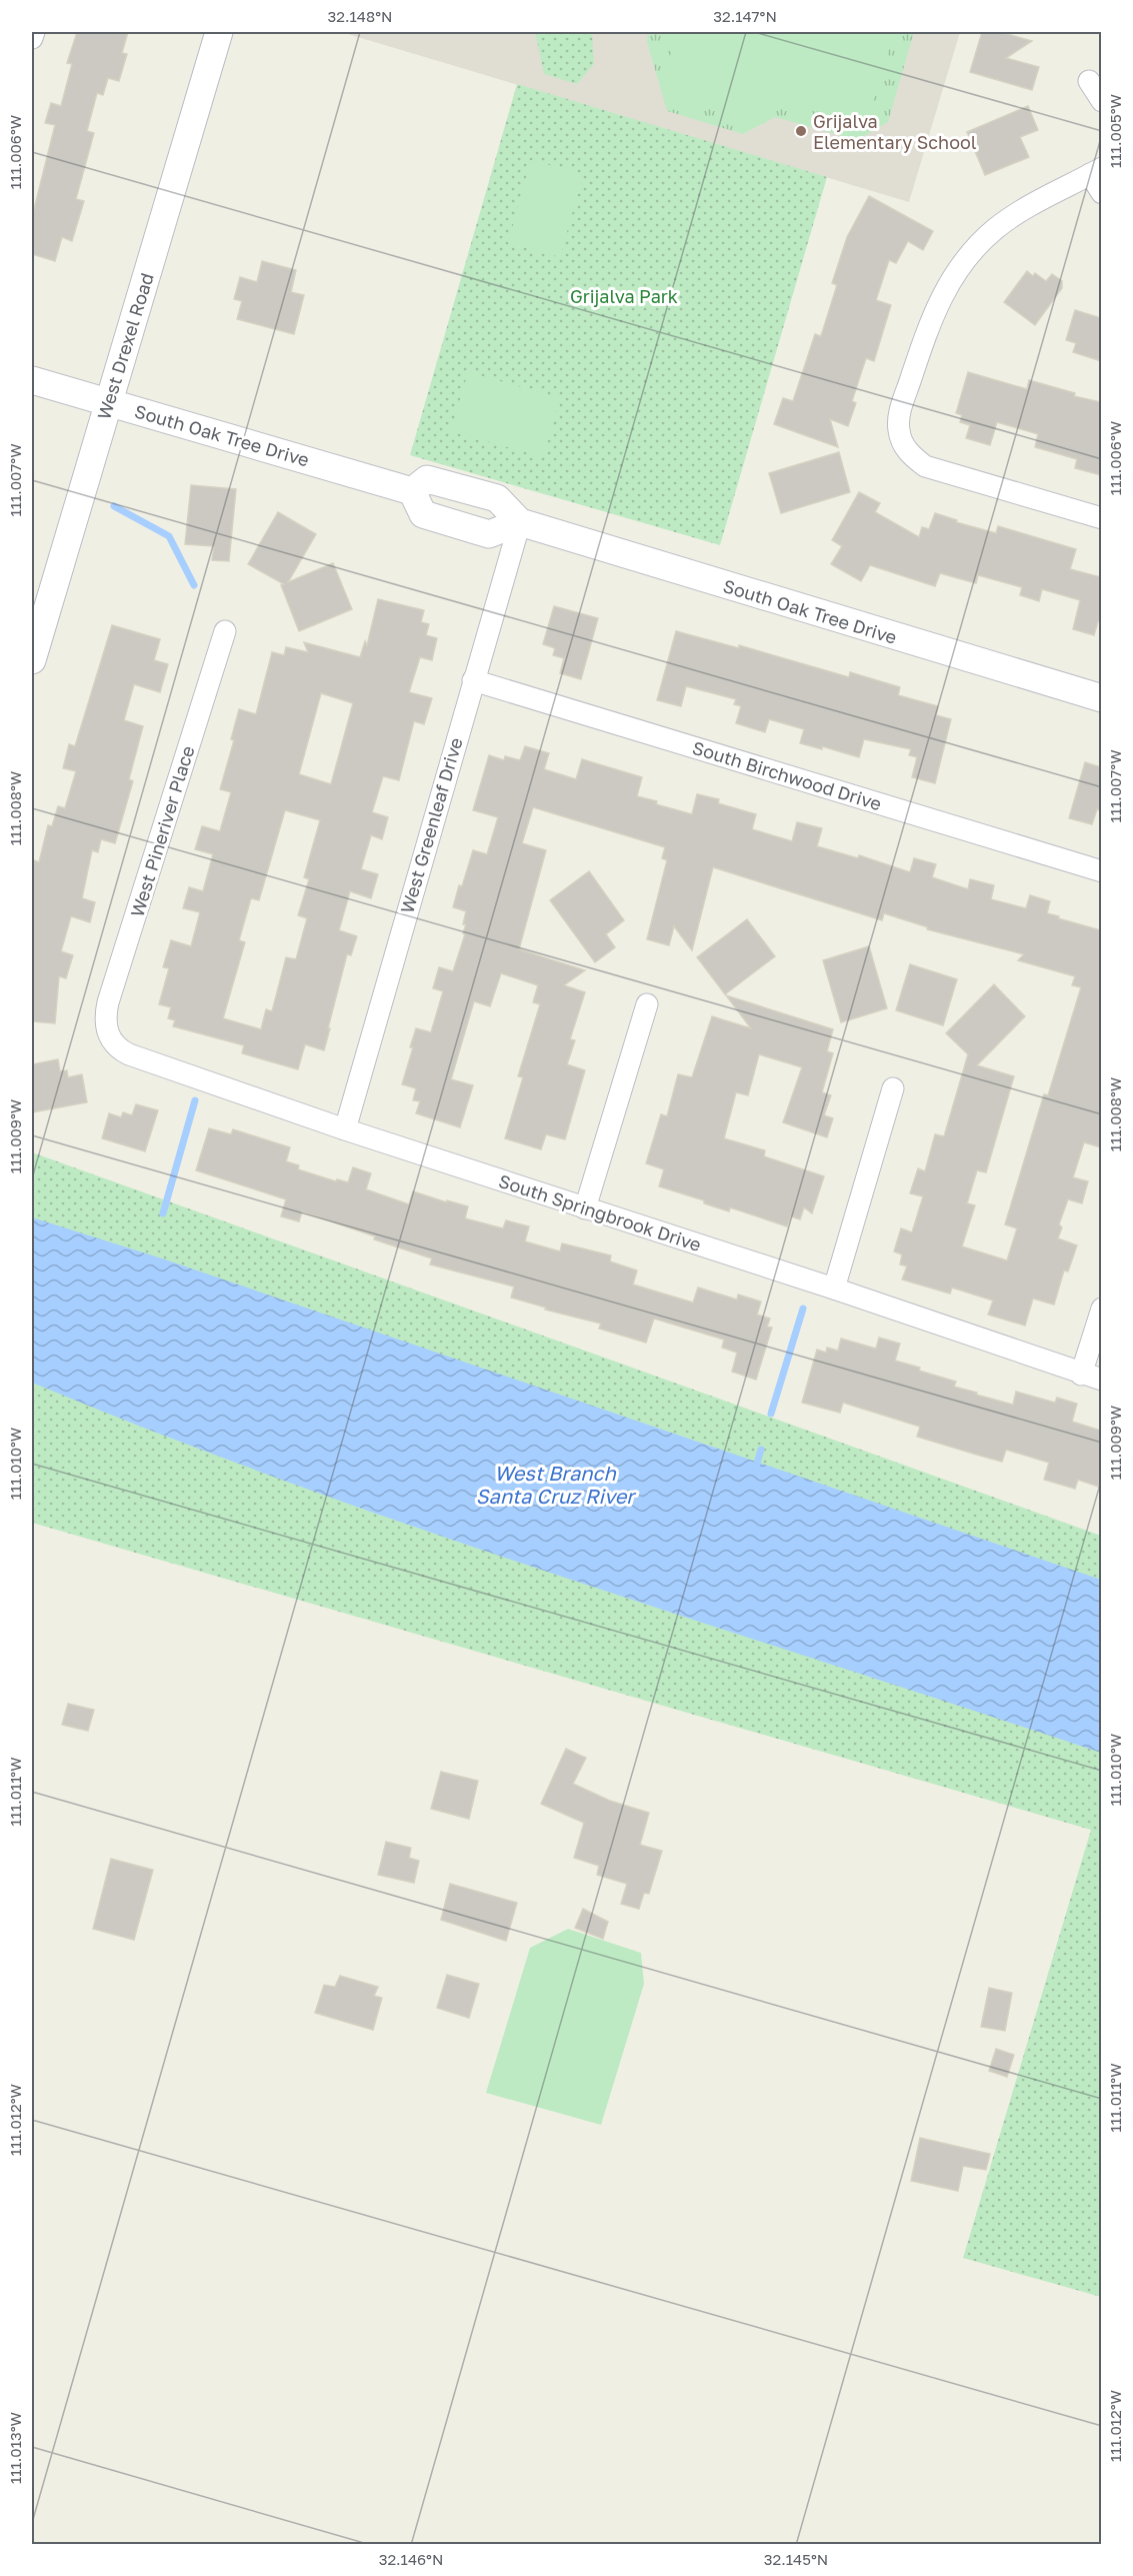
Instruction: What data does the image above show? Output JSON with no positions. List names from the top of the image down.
{
  "streets": {
    "street": [
      "West Drexel Road",
      "South Oak Tree Drive",
      "South Birchwood Drive",
      "West Greenleaf Drive",
      "West Pineriver Place",
      "South Springbrook Drive"
    ]
  },
  "crossings": [
    ["West Drexel Road", "South Oak Tree Drive"],
    ["South Oak Tree Drive", "West Greenleaf Drive"],
    ["South Birchwood Drive", "West Greenleaf Drive"],
    ["West Greenleaf Drive", "South Springbrook Drive"],
    ["West Pineriver Place", "South Springbrook Drive"]
  ],
  "water": ["West Branch Santa Cruz River"],
  "parks": ["Grijalva Park"],
  "places": ["Grijalva Elementary School"],
  "coordinates": [
    "32.148°N",
    "32.147°N",
    "111.005°W",
    "111.006°W",
    "111.007°W",
    "111.008°W",
    "111.009°W",
    "111.010°W",
    "111.011°W",
    "111.012°W",
    "111.013°W",
    "32.146°N",
    "32.145°N"
  ]
}
